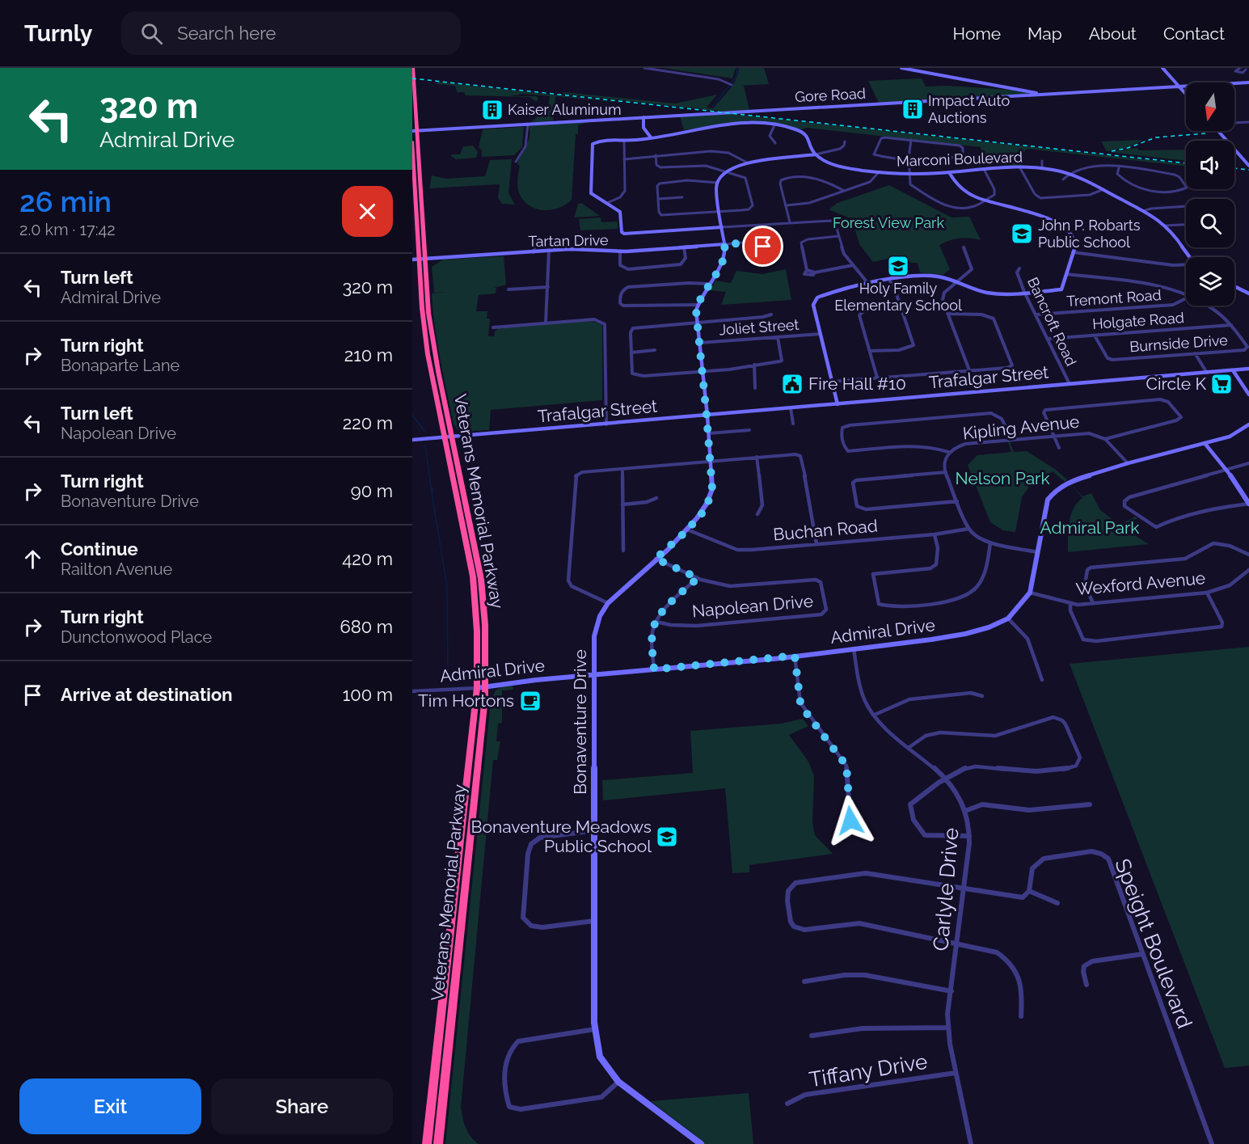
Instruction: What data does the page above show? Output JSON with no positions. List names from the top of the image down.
{
  "streets": {
    "highway": ["Veterans Memorial Parkway"],
    "street": [
      "Gore Road",
      "Marconi Boulevard",
      "Tartan Drive",
      "Tremont Road",
      "Holgate Road",
      "Bancroft Road",
      "Joliet Street",
      "Burnside Drive",
      "Trafalgar Street",
      "Kipling Avenue",
      "Buchan Road",
      "Wexford Avenue",
      "Napolean Drive",
      "Admiral Drive",
      "Bonaventure Drive",
      "Carlyle Drive",
      "Speight Boulevard",
      "Tiffany Drive"
    ]
  },
  "crossings": [
    ["Gore Road", "Veterans Memorial Parkway"],
    ["Tartan Drive", "Veterans Memorial Parkway"],
    ["Tremont Road", "Bancroft Road"],
    ["Holgate Road", "Bancroft Road"],
    ["Holgate Road", "Burnside Drive"],
    ["Bancroft Road", "Trafalgar Street"],
    ["Joliet Street", "Bonaventure Drive"],
    ["Trafalgar Street", "Veterans Memorial Parkway"],
    ["Trafalgar Street", "Bonaventure Drive"],
    ["Kipling Avenue", "Buchan Road"],
    ["Kipling Avenue", "Admiral Drive"],
    ["Veterans Memorial Parkway", "Admiral Drive"],
    ["Buchan Road", "Bonaventure Drive"],
    ["Wexford Avenue", "Admiral Drive"],
    ["Napolean Drive", "Bonaventure Drive"],
    ["Admiral Drive", "Bonaventure Drive"],
    ["Admiral Drive", "Carlyle Drive"],
    ["Carlyle Drive", "Tiffany Drive"]
  ],
  "parks": ["Forest View Park", "Nelson Park", "Admiral Park"],
  "places": {
    "building": ["Impact Auto Auctions", "Kaiser Aluminum"],
    "school or university": ["John P. Robarts Public School", "Holy Family Elementary School", "Bonaventure Meadows Public School"],
    "public building": ["Fire Hall #10"],
    "supermarket": ["Circle K"],
    "cafe": ["Tim Hortons"]
  },
  "north": "bottom",
  "page": {
    "header": "Turnly",
    "search": "Search here",
    "nav": [
      "Home",
      "Map",
      "About",
      "Contact"
    ],
    "turn": ["320 m", "Admiral Drive"],
    "heading": ["26 min", "2.0 km · 17:42"],
    "list": [
      {
        "name": "Turn left",
        "note": "Admiral Drive",
        "value": "320 m"
      },
      {
        "name": "Turn right",
        "note": "Bonaparte Lane",
        "value": "210 m"
      },
      {
        "name": "Turn left",
        "note": "Napolean Drive",
        "value": "220 m"
      },
      {
        "name": "Turn right",
        "note": "Bonaventure Drive",
        "value": "90 m"
      },
      {
        "name": "Continue",
        "note": "Railton Avenue",
        "value": "420 m"
      },
      {
        "name": "Turn right",
        "note": "Dunctonwood Place",
        "value": "680 m"
      },
      {
        "name": "Arrive at destination",
        "value": "100 m"
      }
    ],
    "buttons": ["Exit", "Share"]
  }
}
